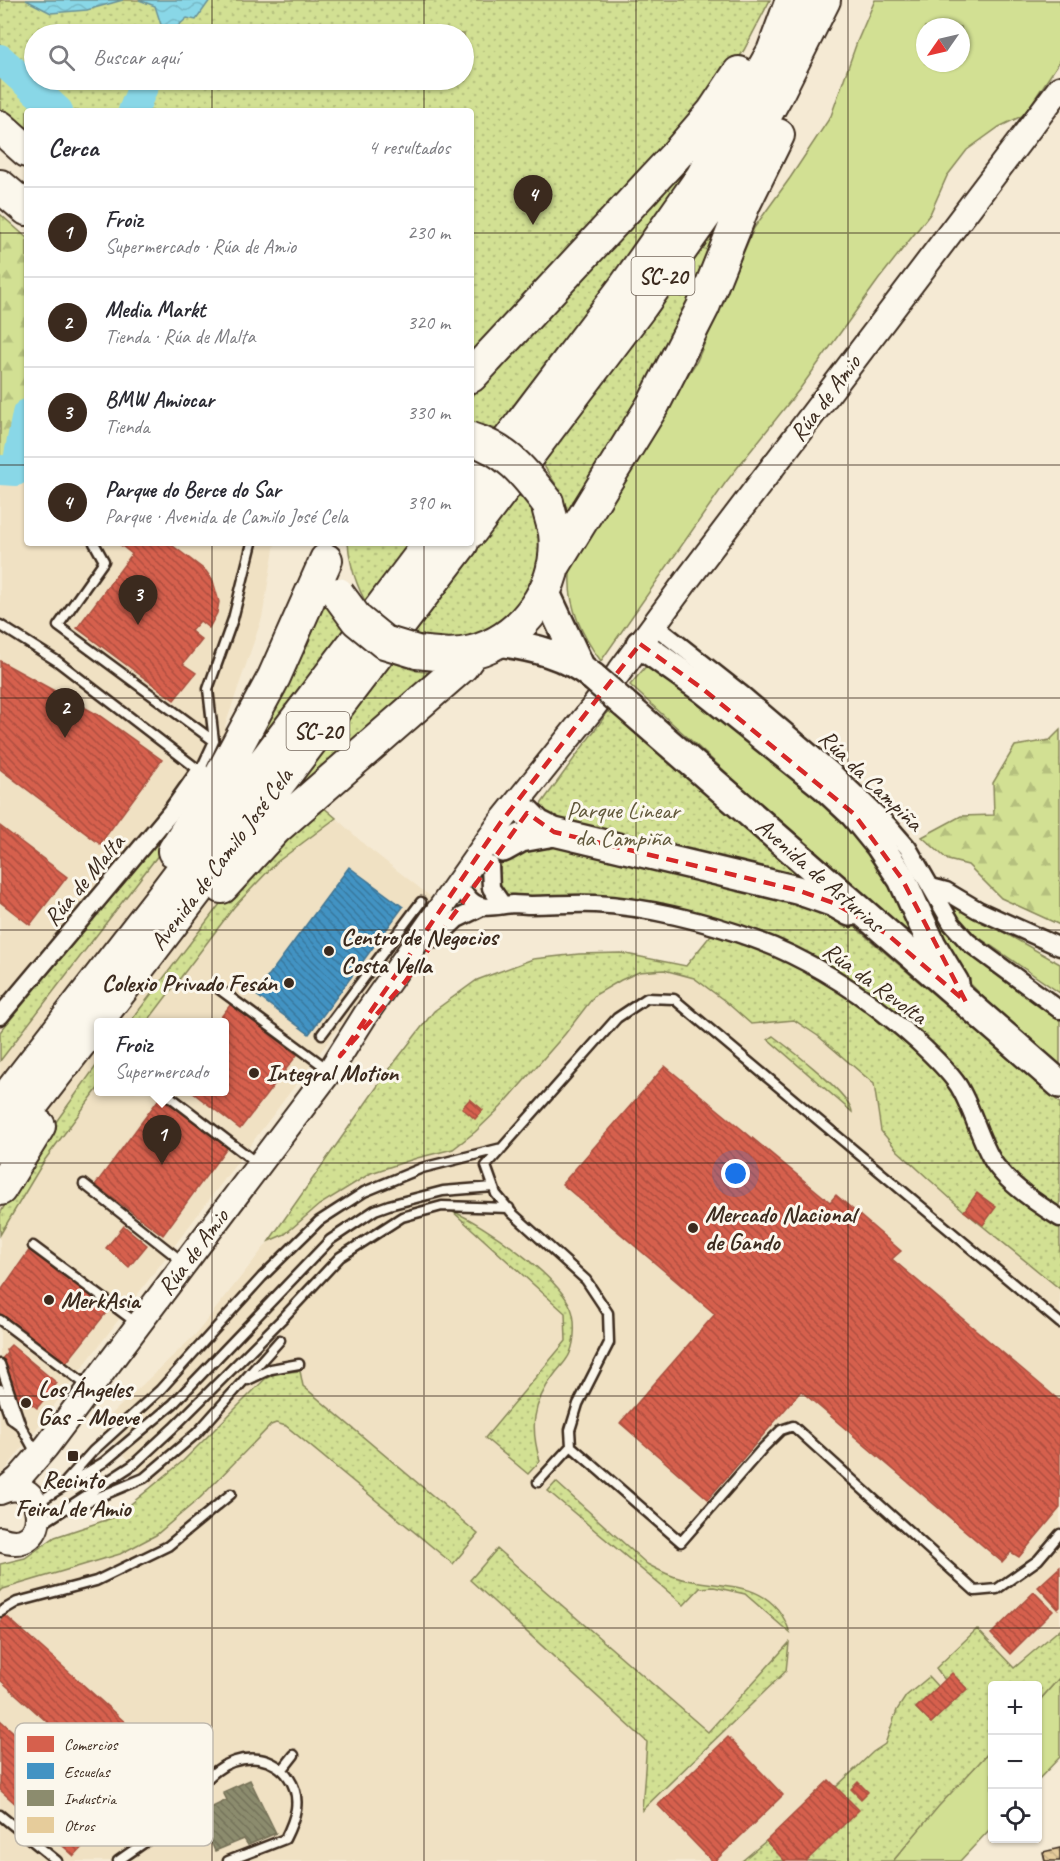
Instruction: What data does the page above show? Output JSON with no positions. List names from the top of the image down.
{
  "streets": {
    "highway": ["SC-20", "Avenida de Camilo José Cela"],
    "main road": ["Avenida de Asturias"],
    "street": [
      "Rúa de Amio",
      "Rúa da Campiña",
      "Rúa de Malta",
      "Rúa da Revolta"
    ]
  },
  "crossings": [
    ["SC-20", "Avenida de Camilo José Cela"],
    ["Rúa de Amio", "Rúa da Campiña"],
    ["Rúa de Amio", "Rúa da Revolta"]
  ],
  "parks": ["Parque Linear da Campiña"],
  "places": {
    "other": [
      "Centro de Negocios Costa Vella",
      "Colexio Privado Fesán",
      "Integral Motion",
      "Mercado Nacional de Gando",
      "MerkAsia",
      "Los Ángeles Gas - Moeve"
    ],
    "transit": ["Recinto Feiral de Amio"]
  },
  "legend": [
    "Comercios",
    "Escuelas",
    "Industria",
    "Otros"
  ],
  "north": "bottom left",
  "page": {
    "search": "Buscar aquí",
    "heading": ["Cerca", "4 resultados"],
    "pins": [
      "4",
      "3",
      "2",
      "1"
    ],
    "list": [
      {
        "mark": "1",
        "name": "Froiz",
        "note": "Supermercado · Rúa de Amio",
        "value": "230 m"
      },
      {
        "mark": "2",
        "name": "Media Markt",
        "note": "Tienda · Rúa de Malta",
        "value": "320 m"
      },
      {
        "mark": "3",
        "name": "BMW Amiocar",
        "note": "Tienda",
        "value": "330 m"
      },
      {
        "mark": "4",
        "name": "Parque do Berce do Sar",
        "note": "Parque · Avenida de Camilo José Cela",
        "value": "390 m"
      }
    ],
    "popup": ["Froiz", "Supermercado"],
    "map_buttons": ["+", "−"]
  }
}
